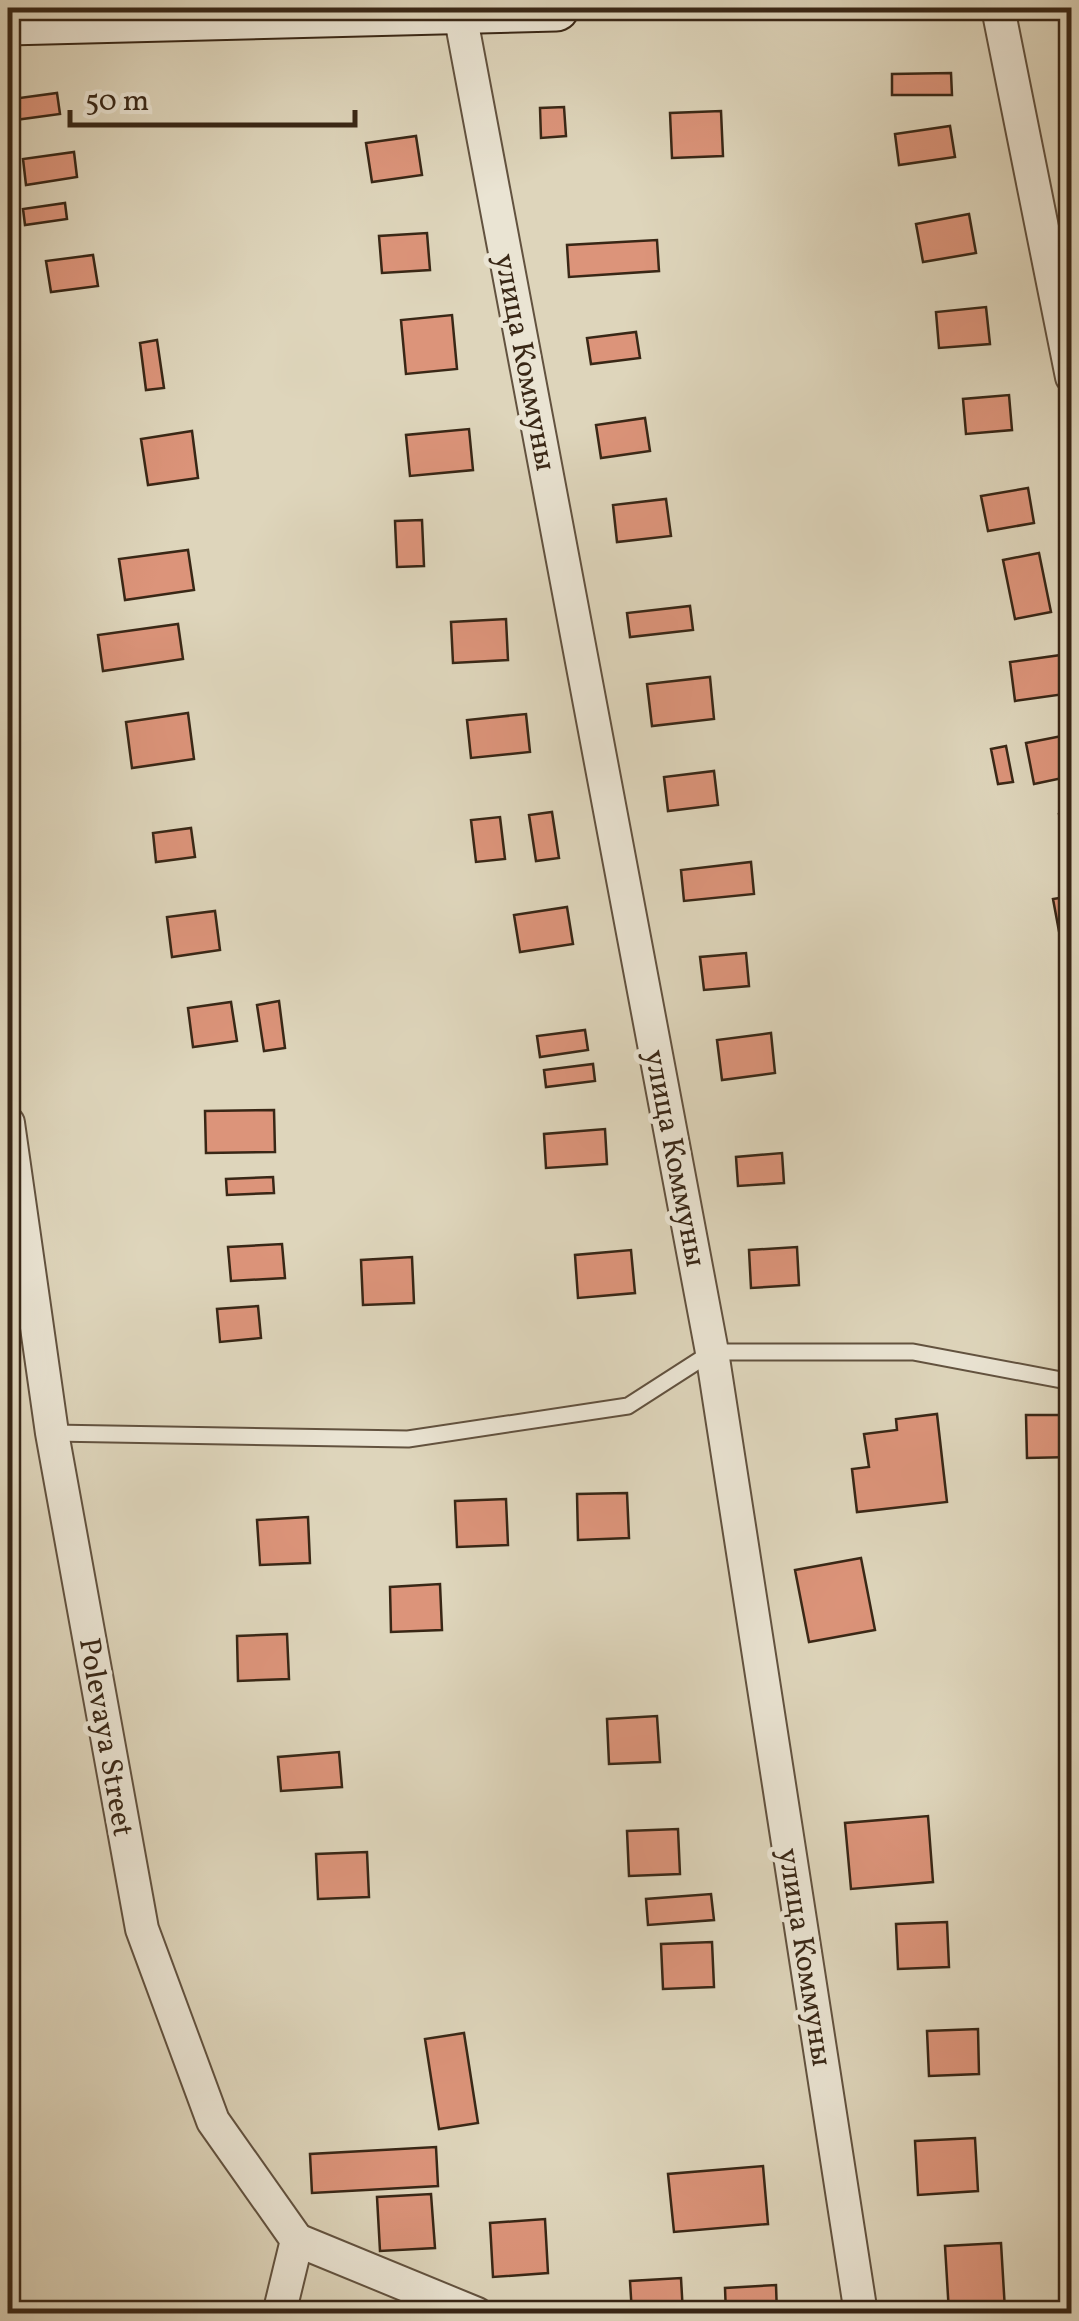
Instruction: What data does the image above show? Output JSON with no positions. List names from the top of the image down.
{
  "streets": {
    "street": ["улица Коммуны", "Polevaya Street"]
  },
  "scale_bar": "50 m"
}
